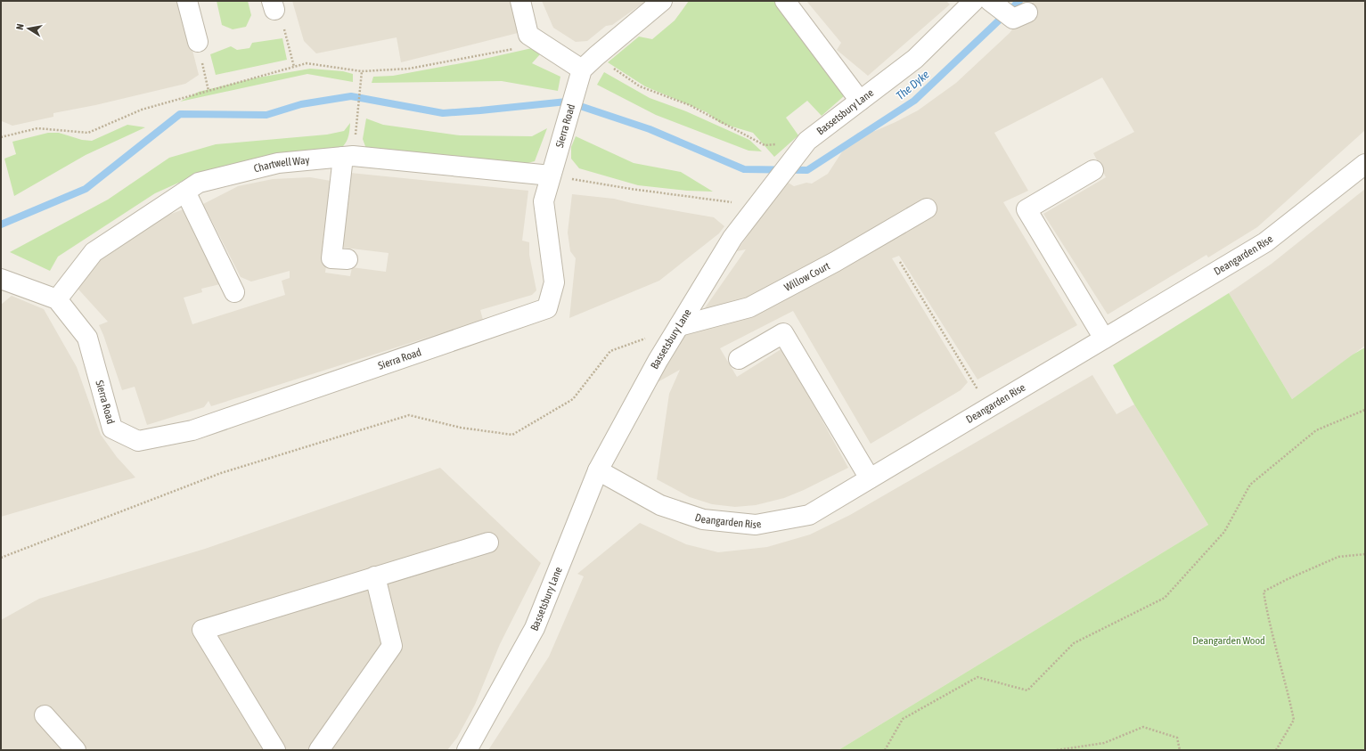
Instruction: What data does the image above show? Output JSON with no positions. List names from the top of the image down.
{
  "streets": {
    "street": [
      "Bassetsbury Lane",
      "Sierra Road",
      "Chartwell Way",
      "Deangarden Rise",
      "Willow Court"
    ]
  },
  "crossings": [
    ["Bassetsbury Lane", "Deangarden Rise"],
    ["Bassetsbury Lane", "Willow Court"],
    ["Sierra Road", "Chartwell Way"]
  ],
  "water": ["The Dyke"],
  "parks": ["Deangarden Wood"],
  "north": "left"
}
